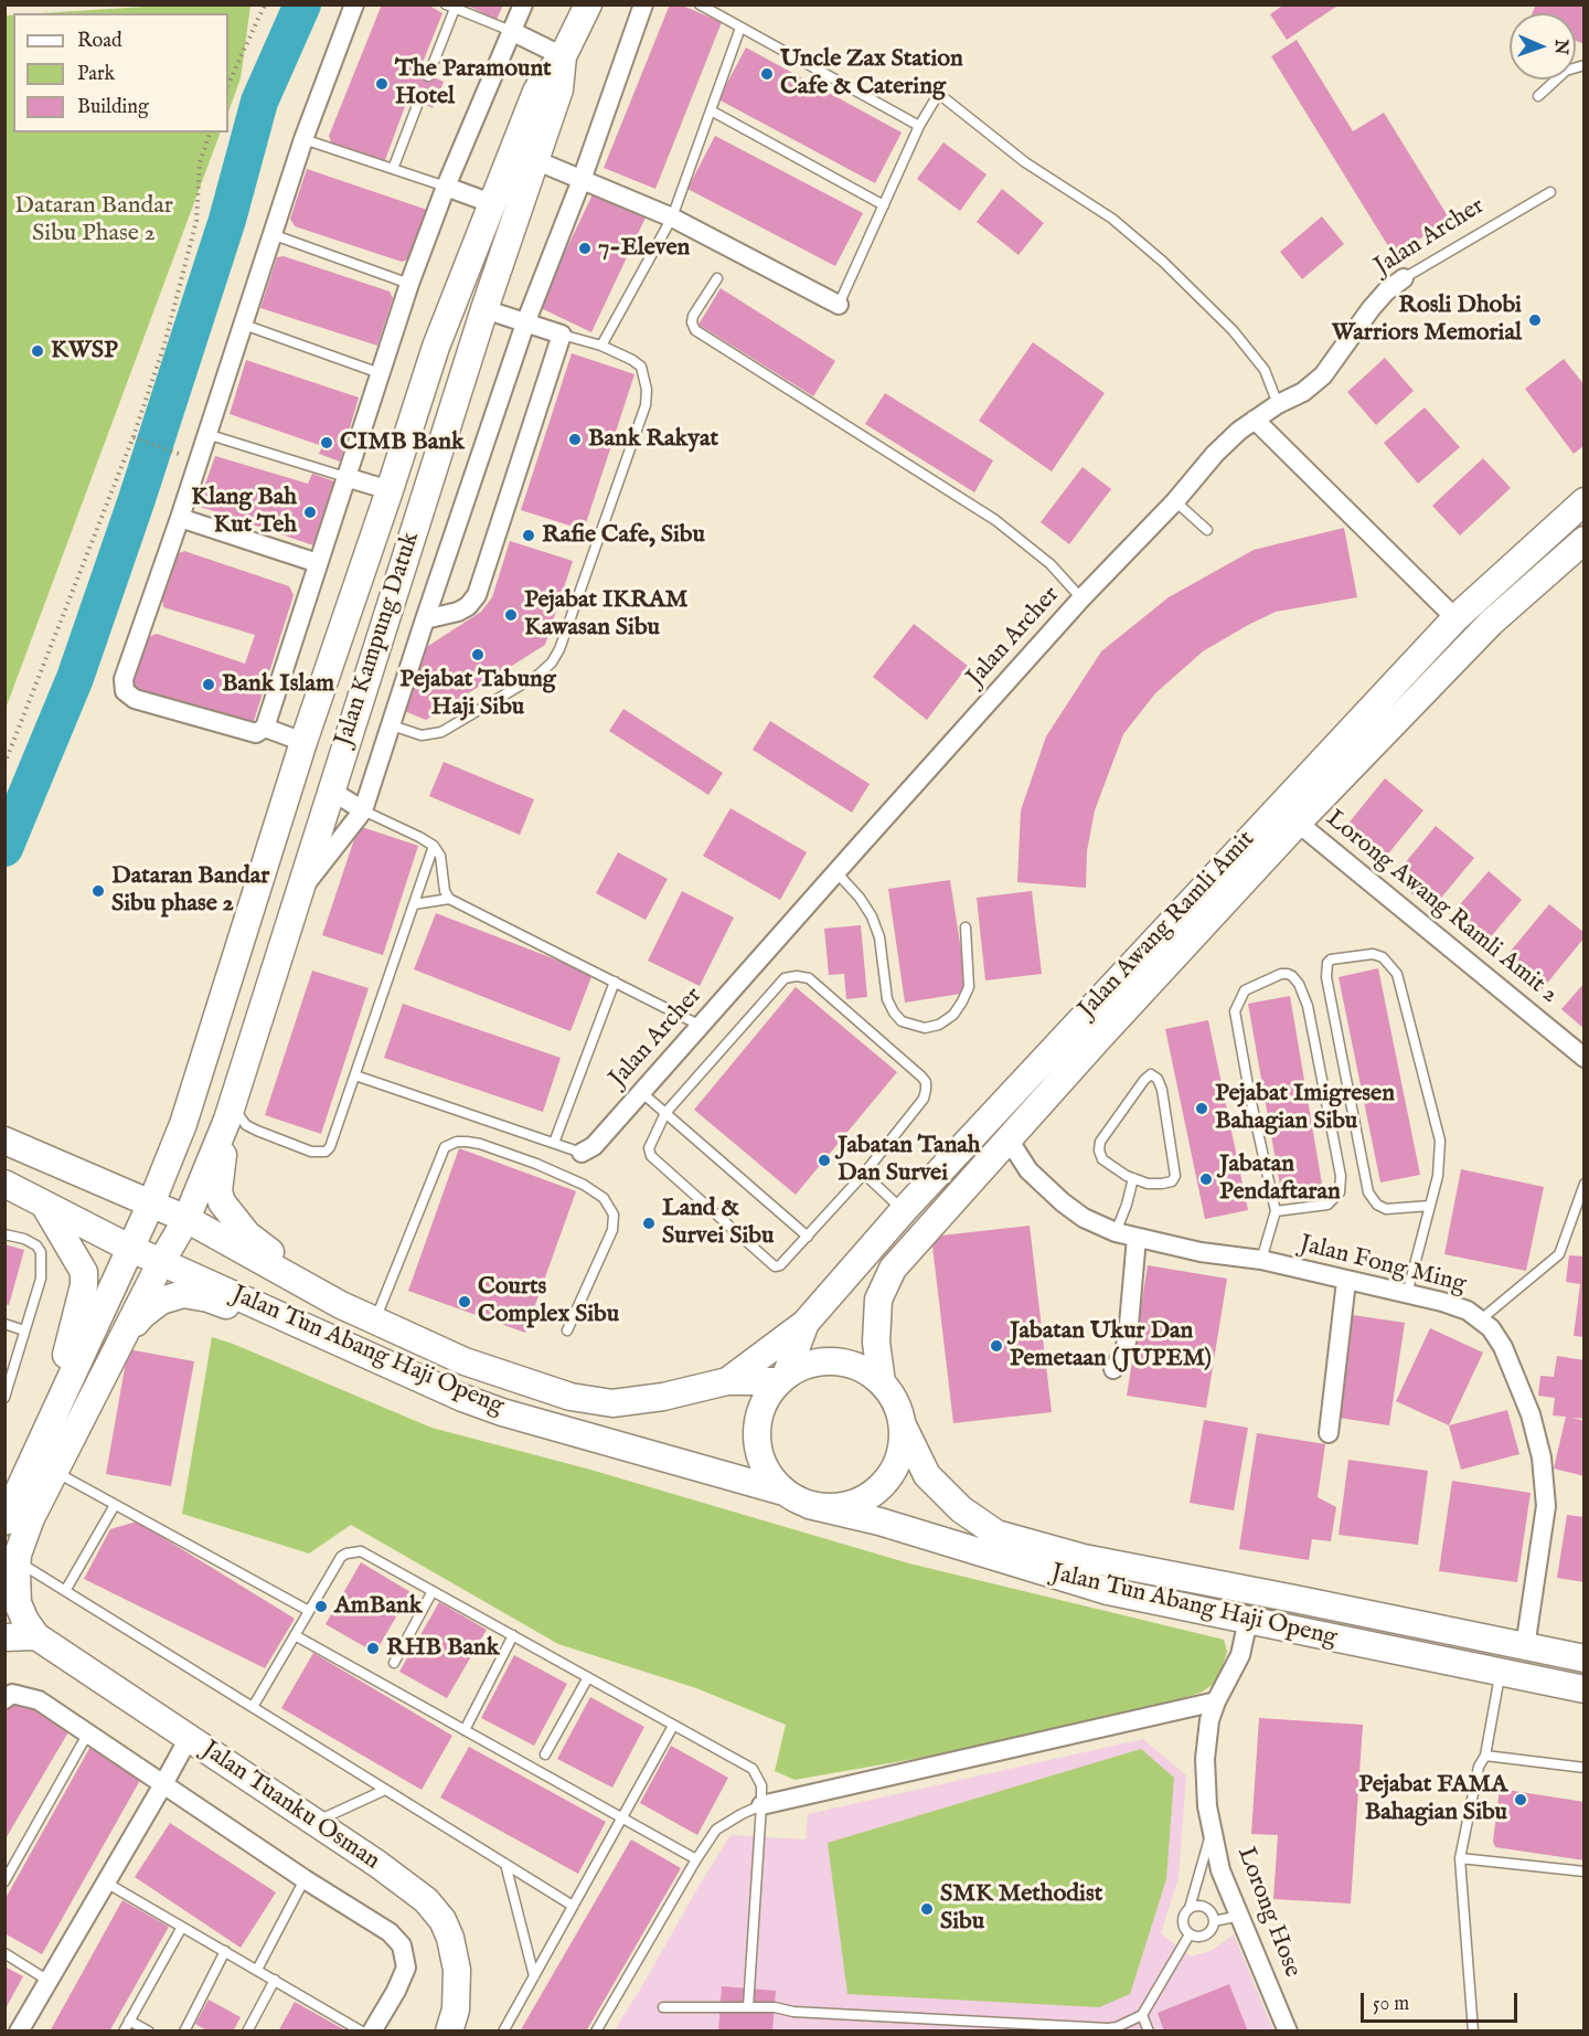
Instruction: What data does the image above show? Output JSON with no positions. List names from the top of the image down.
{
  "streets": {
    "main road": [
      "Jalan Kampung Datuk",
      "Jalan Awang Ramli Amit",
      "Jalan Tun Abang Haji Openg",
      "Jalan Tuanku Osman"
    ],
    "street": [
      "Jalan Archer",
      "Lorong Awang Ramli Amit 2",
      "Jalan Fong Ming",
      "Lorong Hose"
    ]
  },
  "crossings": [
    ["Jalan Kampung Datuk", "Jalan Tun Abang Haji Openg"],
    ["Lorong Awang Ramli Amit 2", "Jalan Awang Ramli Amit"],
    ["Jalan Awang Ramli Amit", "Jalan Fong Ming"],
    ["Jalan Awang Ramli Amit", "Jalan Tun Abang Haji Openg"],
    ["Jalan Fong Ming", "Jalan Tun Abang Haji Openg"],
    ["Jalan Tun Abang Haji Openg", "Lorong Hose"]
  ],
  "parks": ["Dataran Bandar Sibu Phase 2"],
  "places": [
    "Uncle Zax Station Cafe & Catering",
    "The Paramount Hotel",
    "7-Eleven",
    "Rosli Dhobi Warriors Memorial",
    "KWSP",
    "Bank Rakyat",
    "CIMB Bank",
    "Klang Bah Kut Teh",
    "Rafie Cafe, Sibu",
    "Pejabat IKRAM Kawasan Sibu",
    "Pejabat Tabung Haji Sibu",
    "Bank Islam",
    "Dataran Bandar Sibu phase 2",
    "Pejabat Imigresen Bahagian Sibu",
    "Jabatan Tanah Dan Survei",
    "Jabatan Pendaftaran",
    "Land & Survei Sibu",
    "Courts Complex Sibu",
    "Jabatan Ukur Dan Pemetaan (JUPEM)",
    "AmBank",
    "RHB Bank",
    "Pejabat FAMA Bahagian Sibu",
    "SMK Methodist Sibu"
  ],
  "legend": ["Road", "Park", "Building"],
  "scale_bar": "50 m",
  "north": "right"
}
